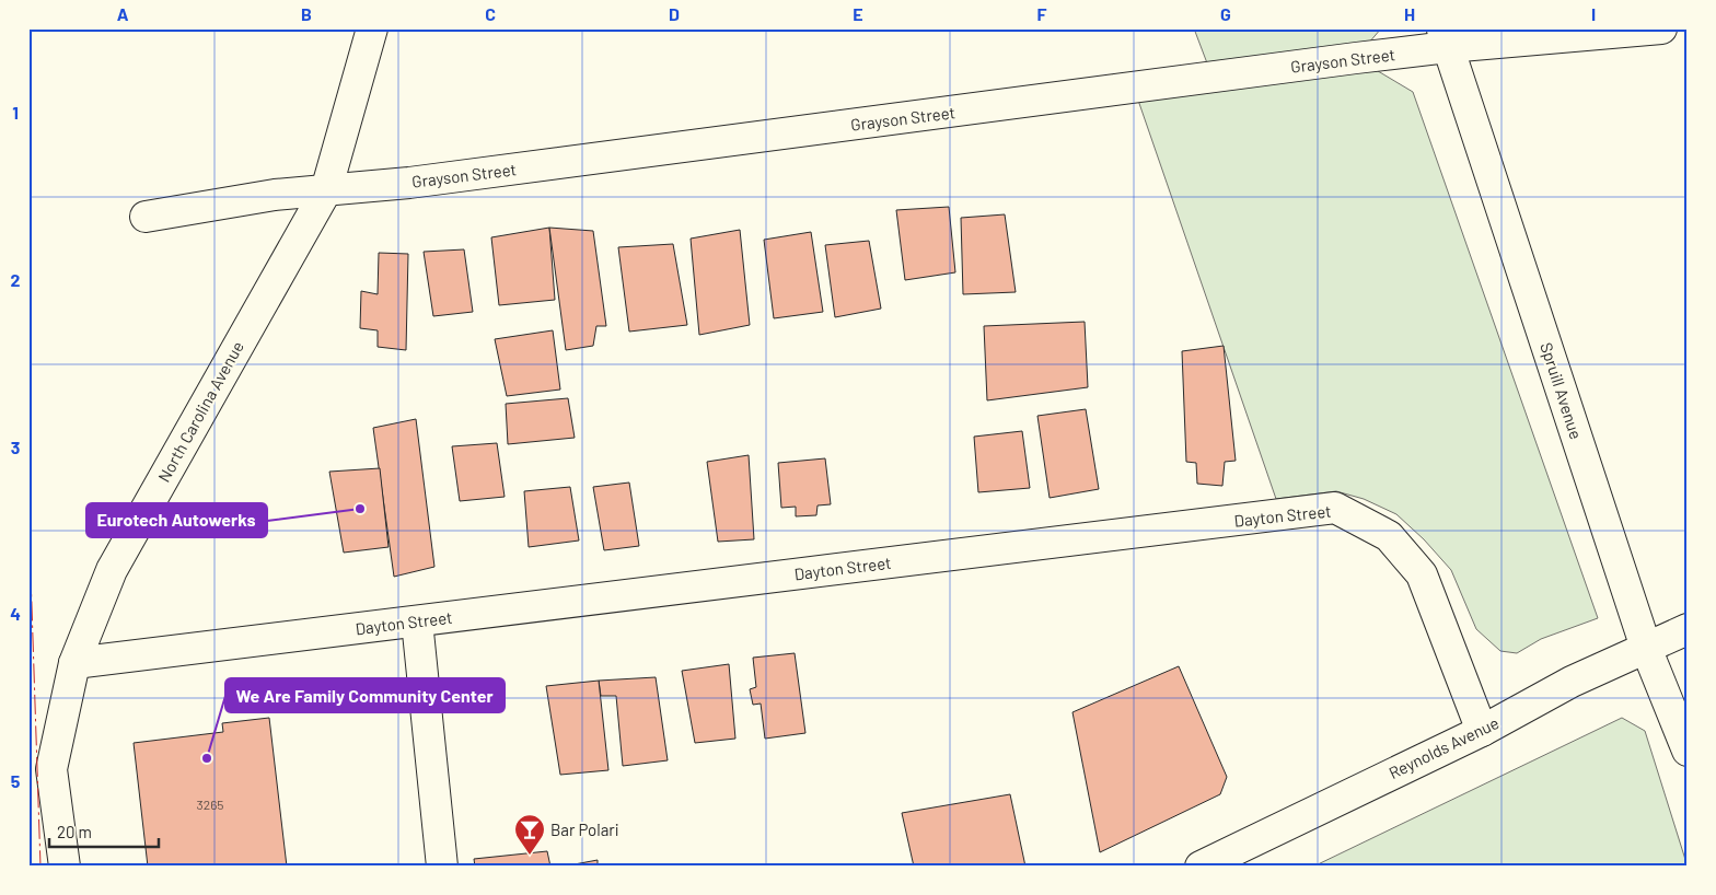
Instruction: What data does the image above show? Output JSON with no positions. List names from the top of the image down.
{
  "streets": {
    "street": [
      "Grayson Street",
      "Spruill Avenue",
      "North Carolina Avenue",
      "Dayton Street",
      "Reynolds Avenue"
    ]
  },
  "crossings": [
    ["Grayson Street", "Spruill Avenue"],
    ["Grayson Street", "North Carolina Avenue"],
    ["Spruill Avenue", "Reynolds Avenue"],
    ["North Carolina Avenue", "Dayton Street"],
    ["Dayton Street", "Reynolds Avenue"]
  ],
  "places": {
    "other": ["Eurotech Autowerks", "We Are Family Community Center"],
    "bar": ["Bar Polari"]
  },
  "house_numbers": ["3265"],
  "scale_bar": "20 m",
  "grid": {
    "columns": [
      "A",
      "B",
      "C",
      "D",
      "E",
      "F",
      "G",
      "H",
      "I"
    ],
    "rows": [
      "1",
      "2",
      "3",
      "4",
      "5"
    ]
  }
}
